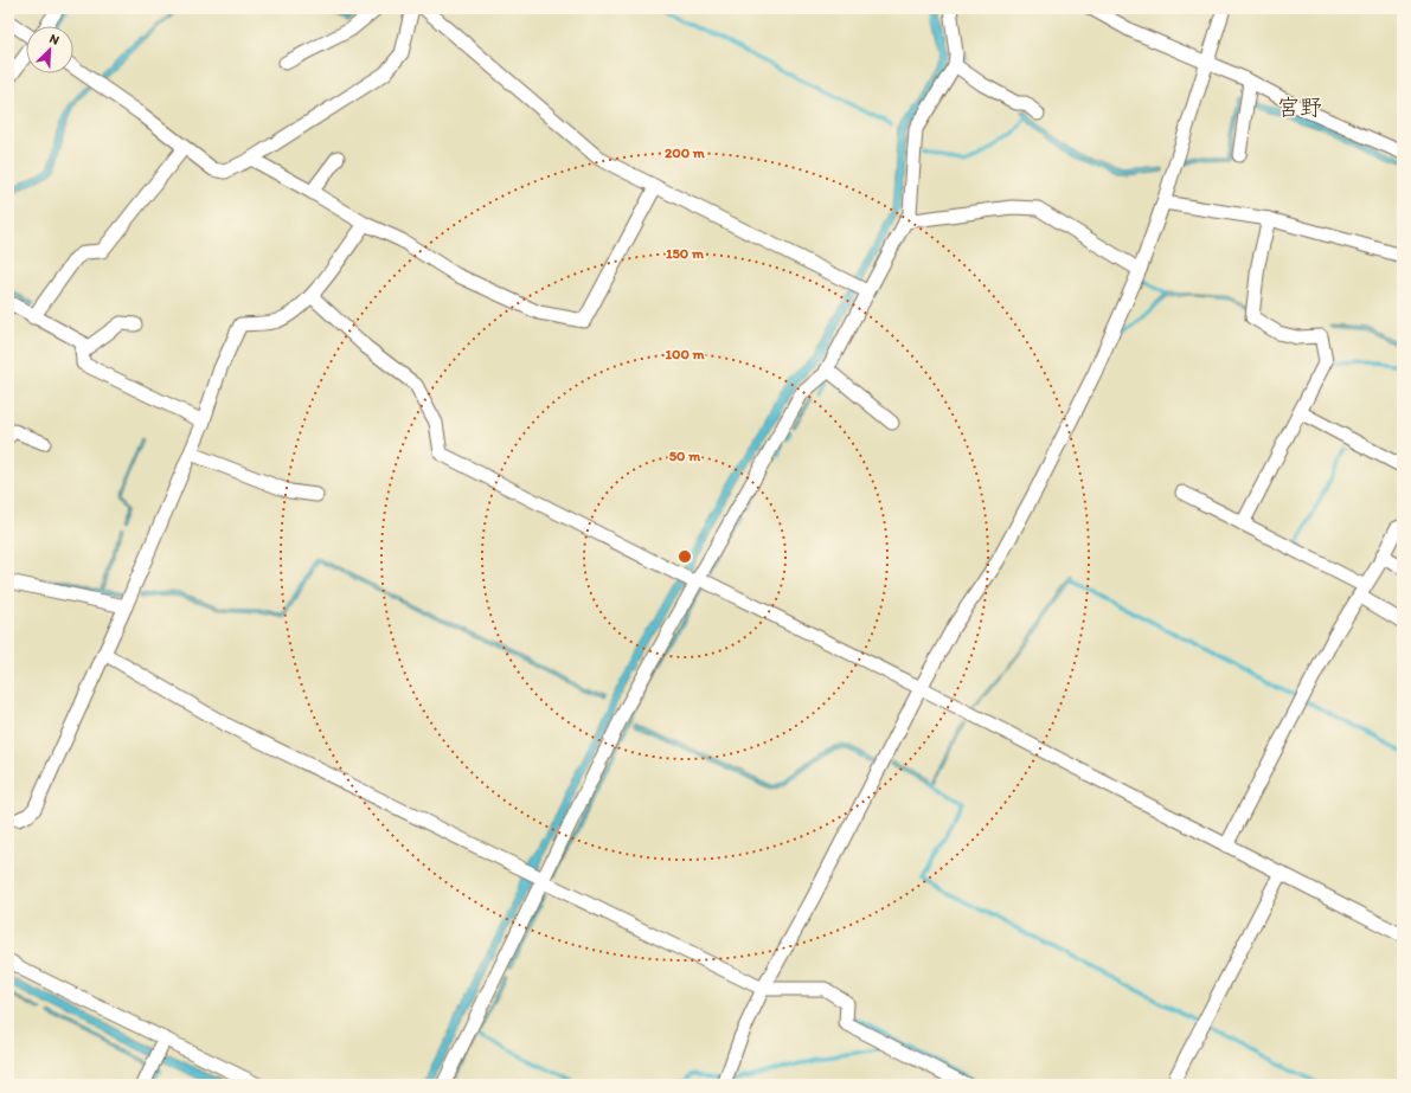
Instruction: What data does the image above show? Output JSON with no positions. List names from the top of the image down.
{
  "districts": ["宮野"],
  "north": "top right",
  "rings": [
    "200 m",
    "150 m",
    "100 m",
    "50 m"
  ]
}
